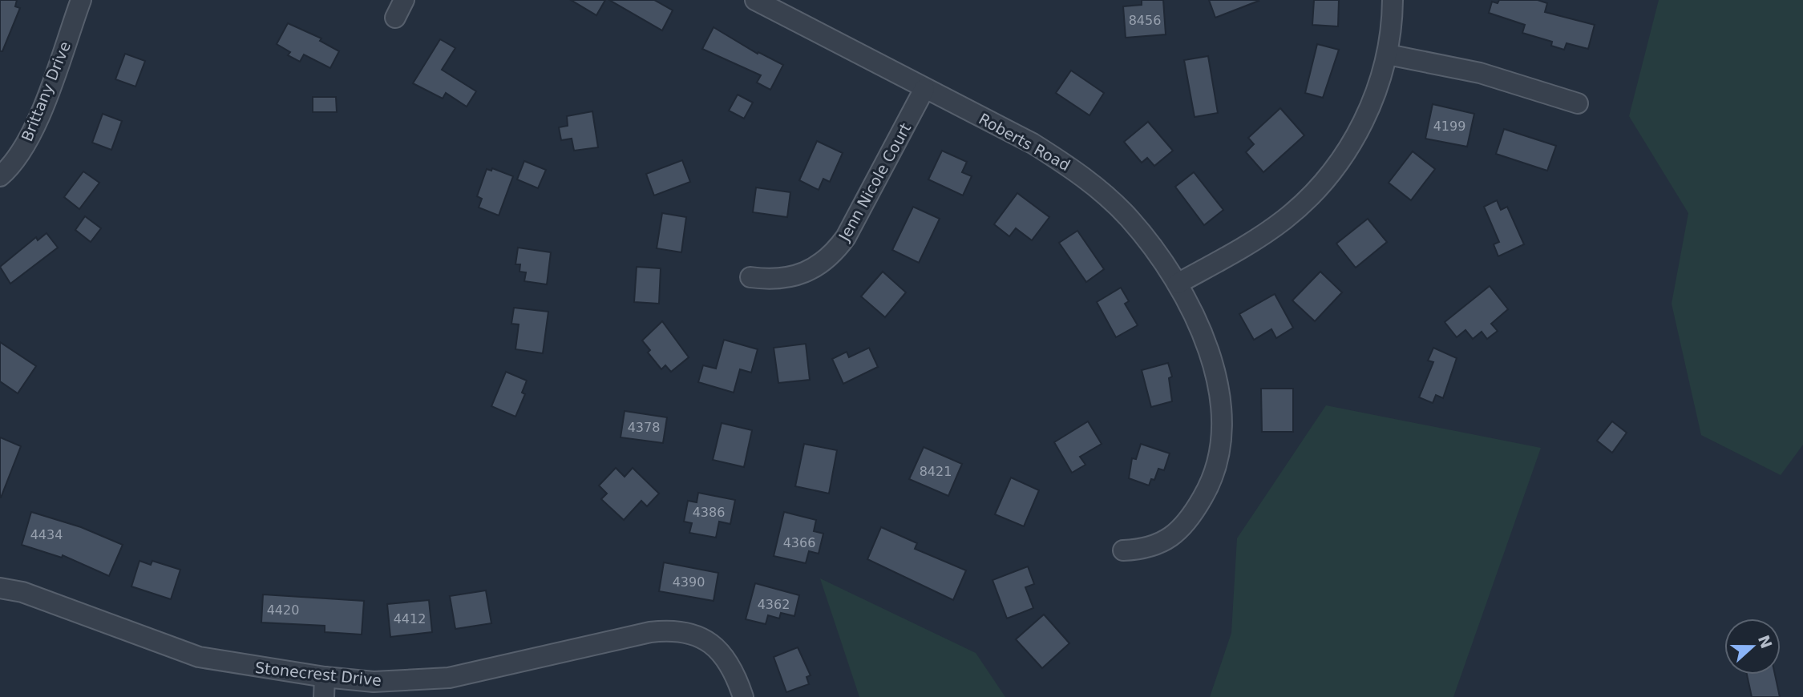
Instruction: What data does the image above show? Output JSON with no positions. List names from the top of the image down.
{
  "streets": {
    "street": [
      "Brittany Drive",
      "Roberts Road",
      "Jenn Nicole Court",
      "Stonecrest Drive"
    ]
  },
  "crossings": [
    ["Roberts Road", "Jenn Nicole Court"]
  ],
  "house_numbers": [
    "8456",
    "4199",
    "4378",
    "8421",
    "4386",
    "4434",
    "4366",
    "4390",
    "4362",
    "4420",
    "4412"
  ],
  "north": "right"
}
